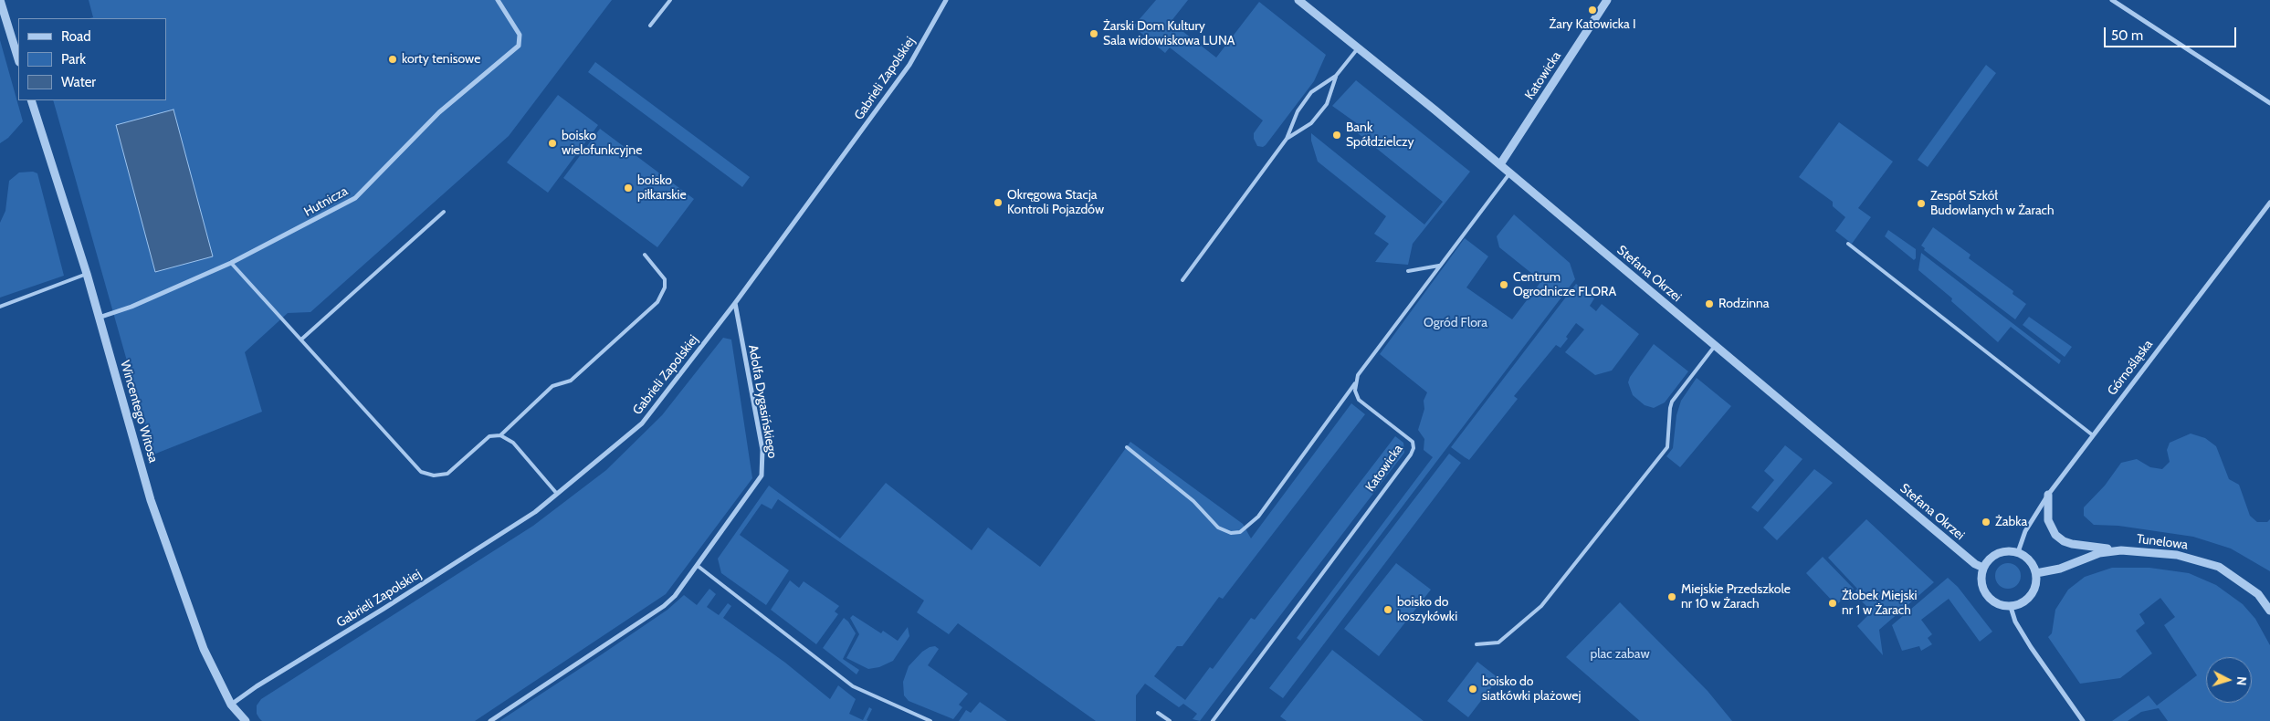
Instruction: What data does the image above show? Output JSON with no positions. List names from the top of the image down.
{
  "streets": {
    "street": [
      "Katowicka",
      "Gabrieli Zapolskiej",
      "Hutnicza",
      "Stefana Okrzei",
      "Górnośląska",
      "Adolfa Dygasińskiego",
      "Wincentego Witosa",
      "Tunelowa"
    ]
  },
  "crossings": [
    ["Katowicka", "Stefana Okrzei"],
    ["Gabrieli Zapolskiej", "Adolfa Dygasińskiego"],
    ["Gabrieli Zapolskiej", "Wincentego Witosa"],
    ["Hutnicza", "Wincentego Witosa"],
    ["Stefana Okrzei", "Górnośląska"],
    ["Stefana Okrzei", "Tunelowa"],
    ["Górnośląska", "Tunelowa"]
  ],
  "parks": ["Ogród Flora", "plac zabaw"],
  "places": [
    "Żary Katowicka I",
    "Żarski Dom Kultury Sala widowiskowa LUNA",
    "korty tenisowe",
    "Bank Spółdzielczy",
    "boisko wielofunkcyjne",
    "boisko piłkarskie",
    "Okręgowa Stacja Kontroli Pojazdów",
    "Zespół Szkół Budowlanych w Żarach",
    "Centrum Ogrodnicze FLORA",
    "Rodzinna",
    "Żabka",
    "Miejskie Przedszkole nr 10 w Żarach",
    "Żłobek Miejski nr 1 w Żarach",
    "boisko do koszykówki",
    "boisko do siatkówki plażowej"
  ],
  "legend": ["Road", "Park", "Water"],
  "scale_bar": "50 m",
  "north": "right"
}
